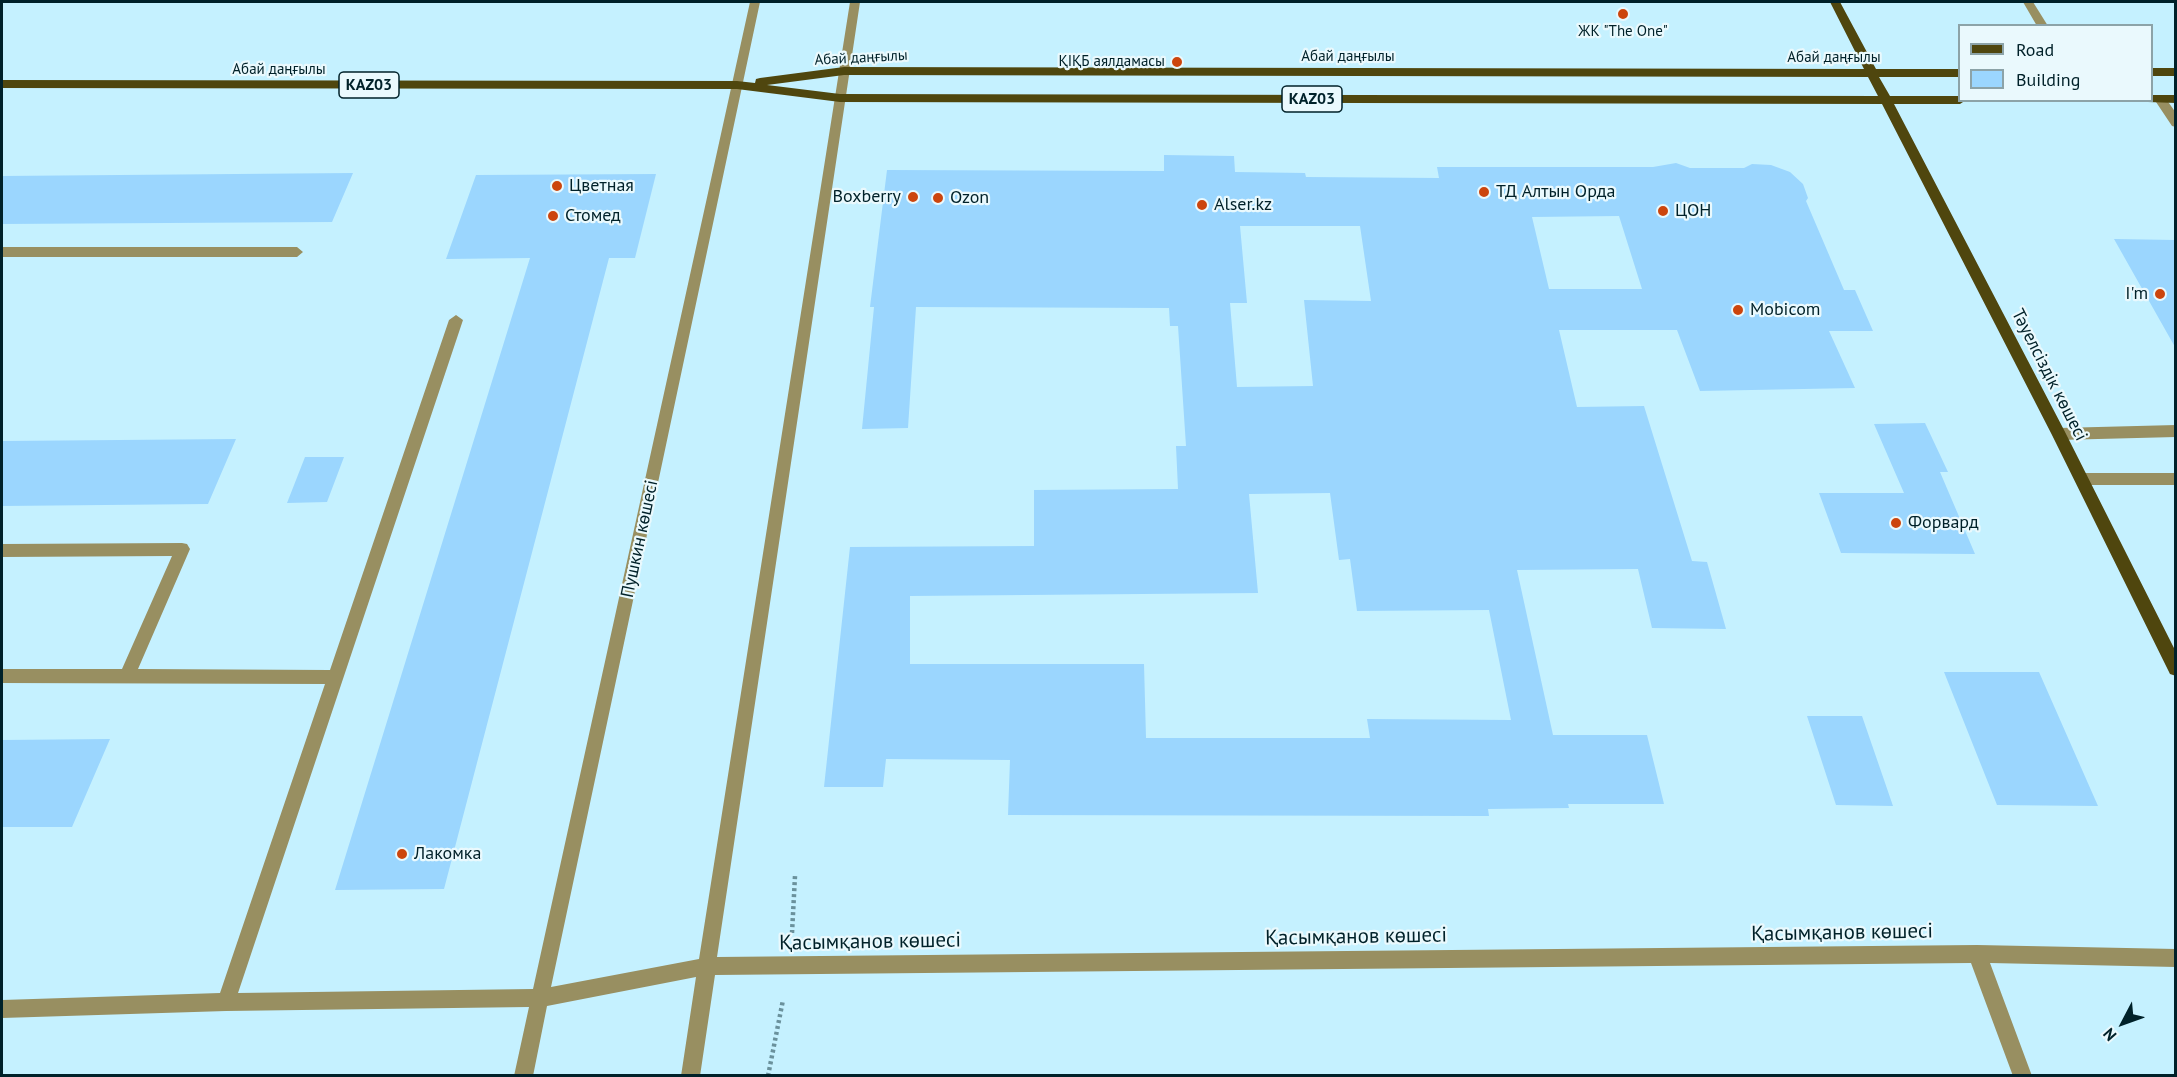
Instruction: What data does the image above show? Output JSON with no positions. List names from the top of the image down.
{
  "streets": {
    "main road": ["Абай даңғылы", "KАZ03", "Тәуелсіздік көшесі"],
    "street": ["Пушкин көшесі", "Қасымқанов көшесі"]
  },
  "crossings": [
    ["Абай даңғылы", "Тәуелсіздік көшесі"],
    ["Абай даңғылы", "Пушкин көшесі"],
    ["Пушкин көшесі", "Қасымқанов көшесі"]
  ],
  "places": [
    "ЖК \"The One\"",
    "ҚІҚБ аялдамасы",
    "Цветная",
    "ТД Алтын Орда",
    "Boxberry",
    "Ozon",
    "Alser.kz",
    "ЦОН",
    "Стомед",
    "I'm",
    "Mobicom",
    "Форвард",
    "Лакомка"
  ],
  "legend": ["Road", "Building"],
  "north": "bottom left"
}
